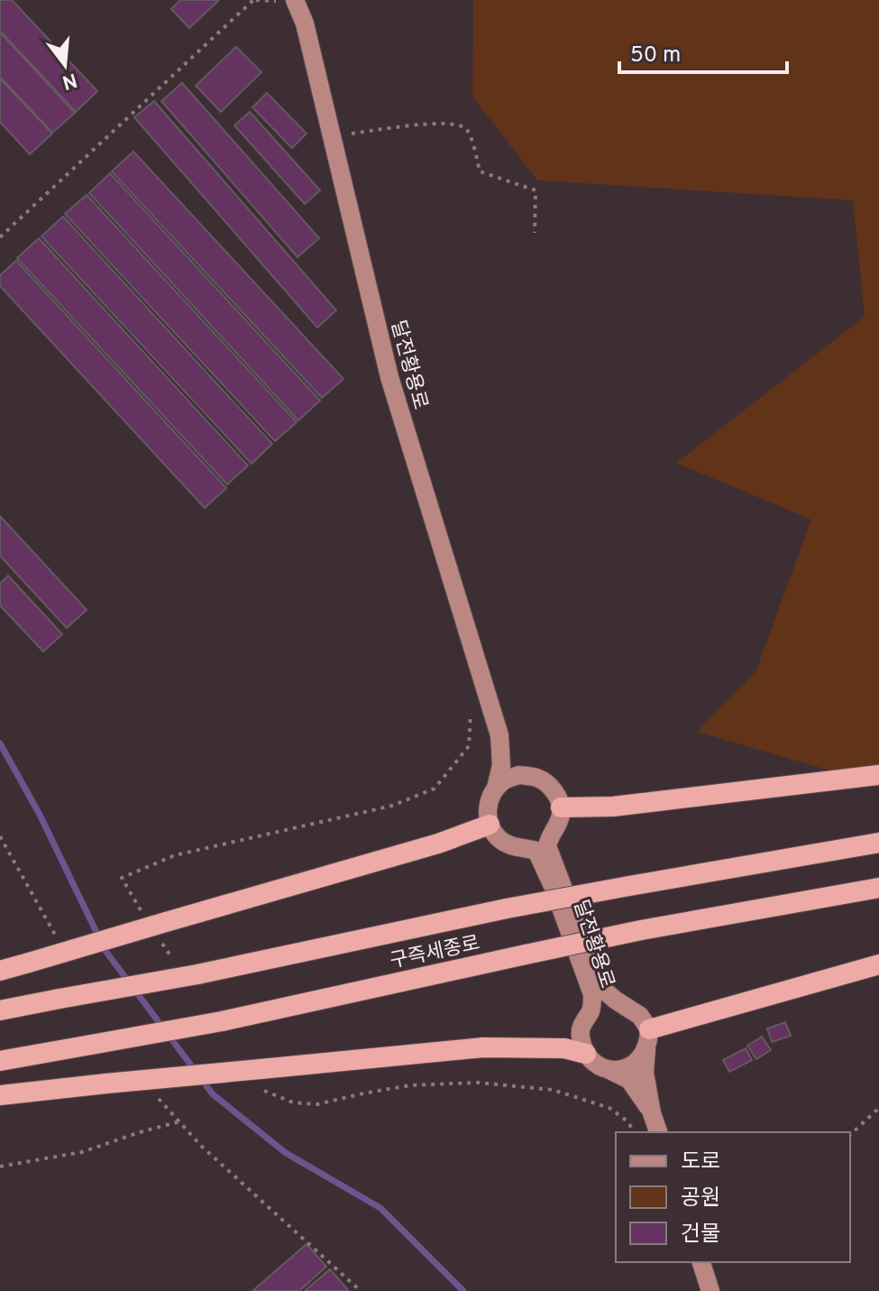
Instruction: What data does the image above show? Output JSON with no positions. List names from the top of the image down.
{
  "streets": {
    "highway": ["구즉세종로"],
    "main road": ["달전황용로"]
  },
  "legend": ["도로", "공원", "건물"],
  "scale_bar": "50 m",
  "north": "bottom"
}
